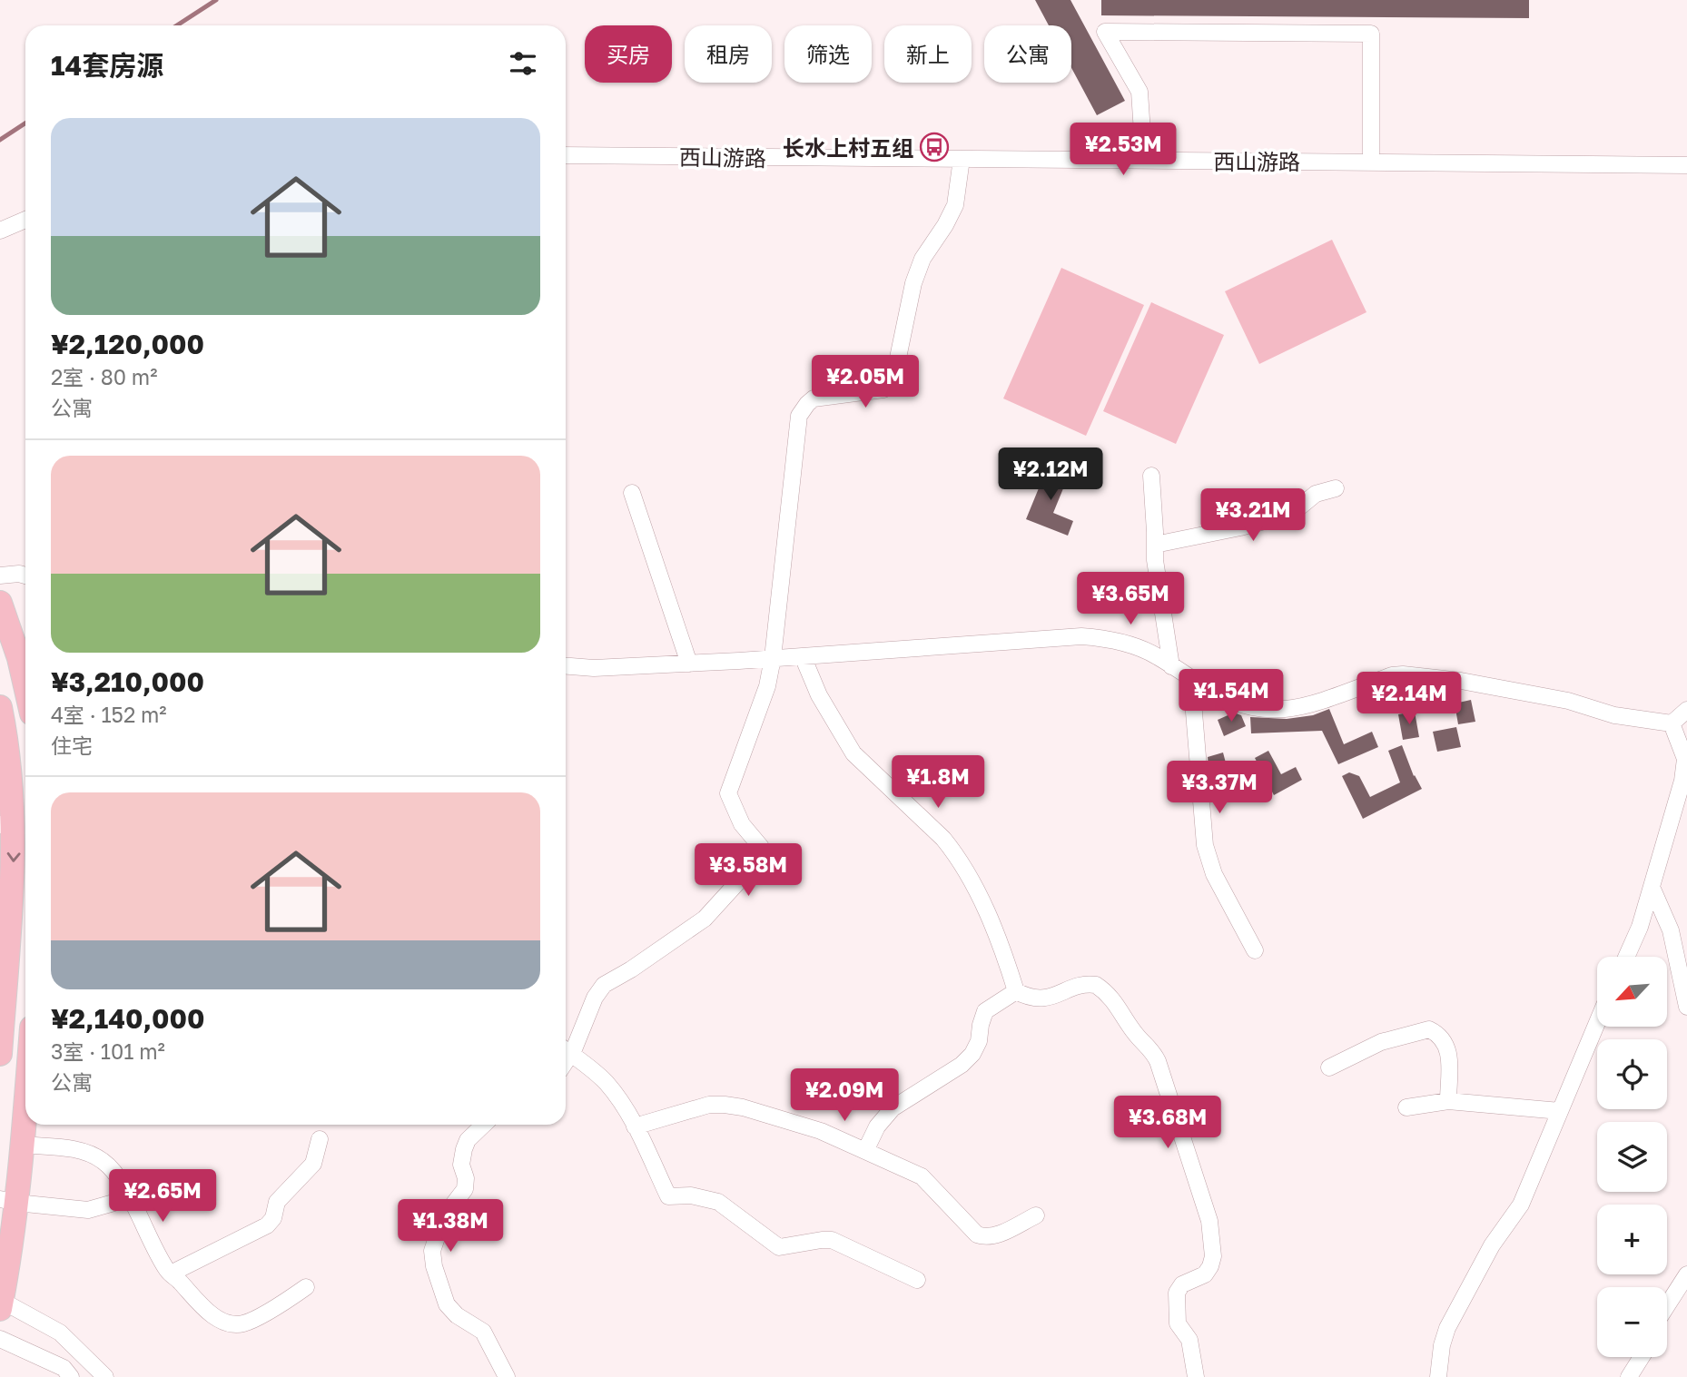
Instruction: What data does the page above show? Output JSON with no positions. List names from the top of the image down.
{
  "streets": {
    "street": ["西山游路"]
  },
  "places": {
    "bus stop": ["长水上村五组"]
  },
  "north": "bottom left",
  "page": {
    "chip": [
      "买房",
      "租房",
      "筛选",
      "新上",
      "公寓"
    ],
    "heading": "14套房源",
    "list": [
      {
        "name": "¥2,120,000",
        "note": "2室 · 80 m² · 公寓"
      },
      {
        "name": "¥3,210,000",
        "note": "4室 · 152 m² · 住宅"
      },
      {
        "name": "¥2,140,000",
        "note": "3室 · 101 m² · 公寓"
      }
    ],
    "price": [
      "¥2.53M",
      "¥2.05M",
      "¥2.12M",
      "¥3.21M",
      "¥3.65M",
      "¥1.54M",
      "¥2.14M",
      "¥1.8M",
      "¥3.37M",
      "¥3.58M",
      "¥2.09M",
      "¥3.68M",
      "¥2.65M",
      "¥1.38M"
    ],
    "map_buttons": ["+", "−"]
  }
}
